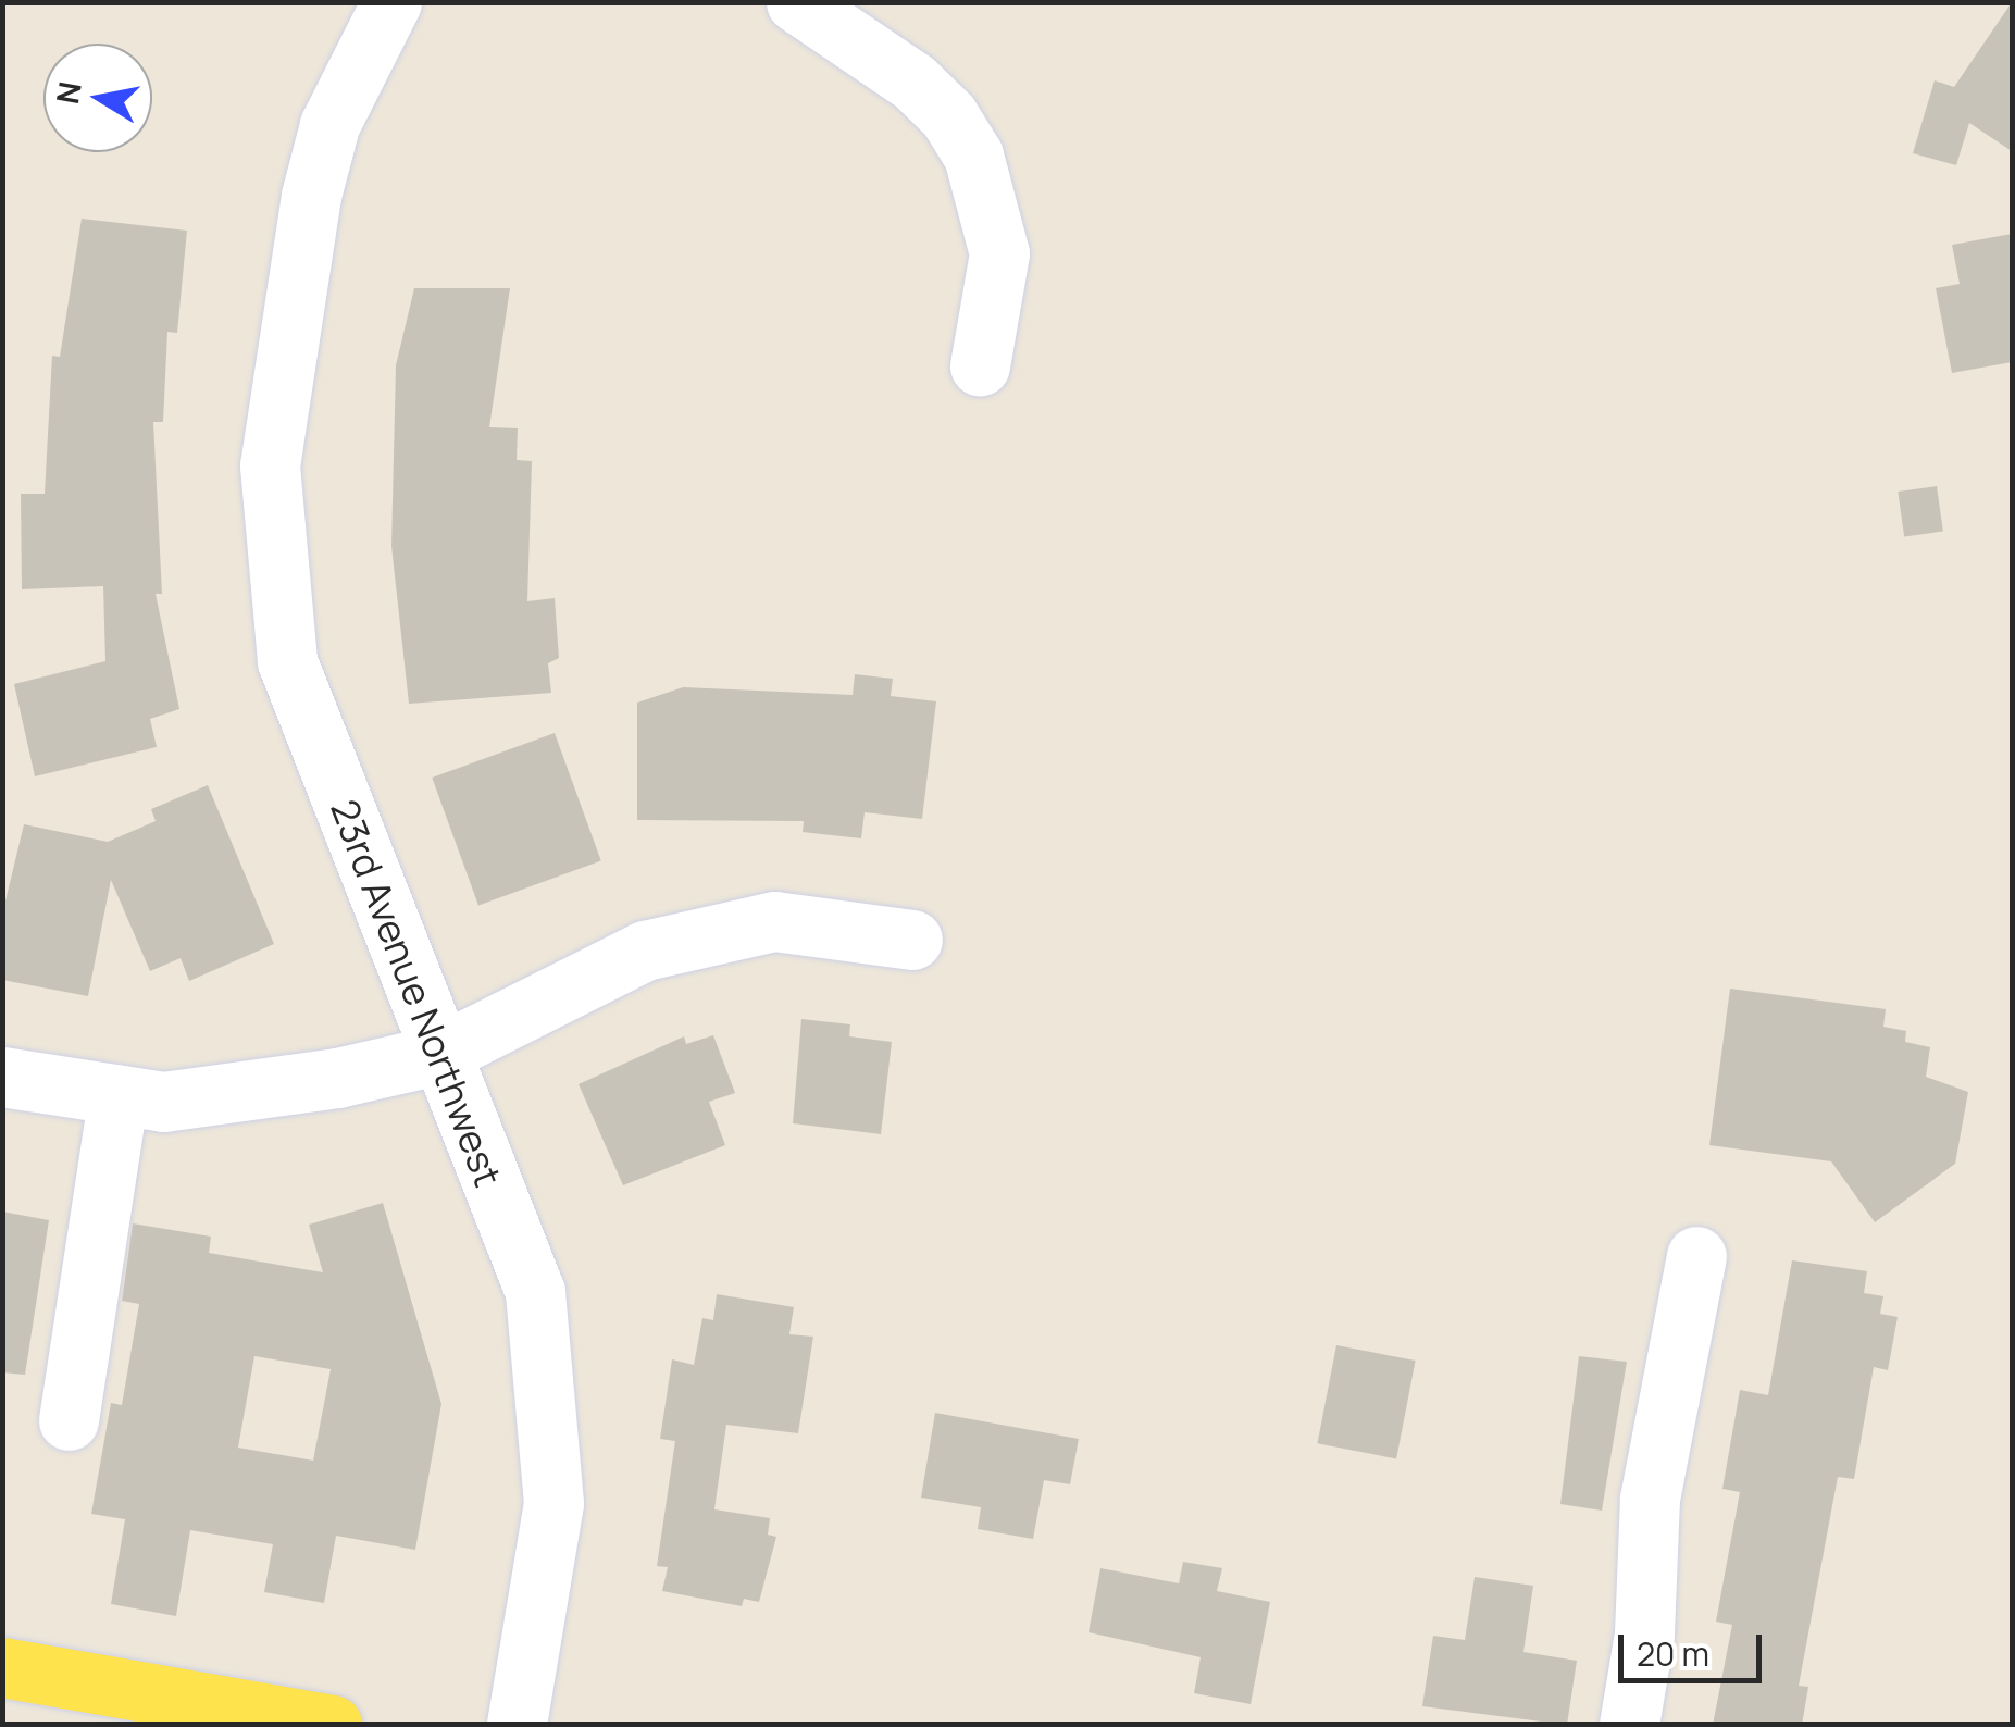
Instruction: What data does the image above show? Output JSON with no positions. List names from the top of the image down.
{
  "streets": {
    "street": ["23rd Avenue Northwest"]
  },
  "scale_bar": "20 m",
  "north": "left"
}
